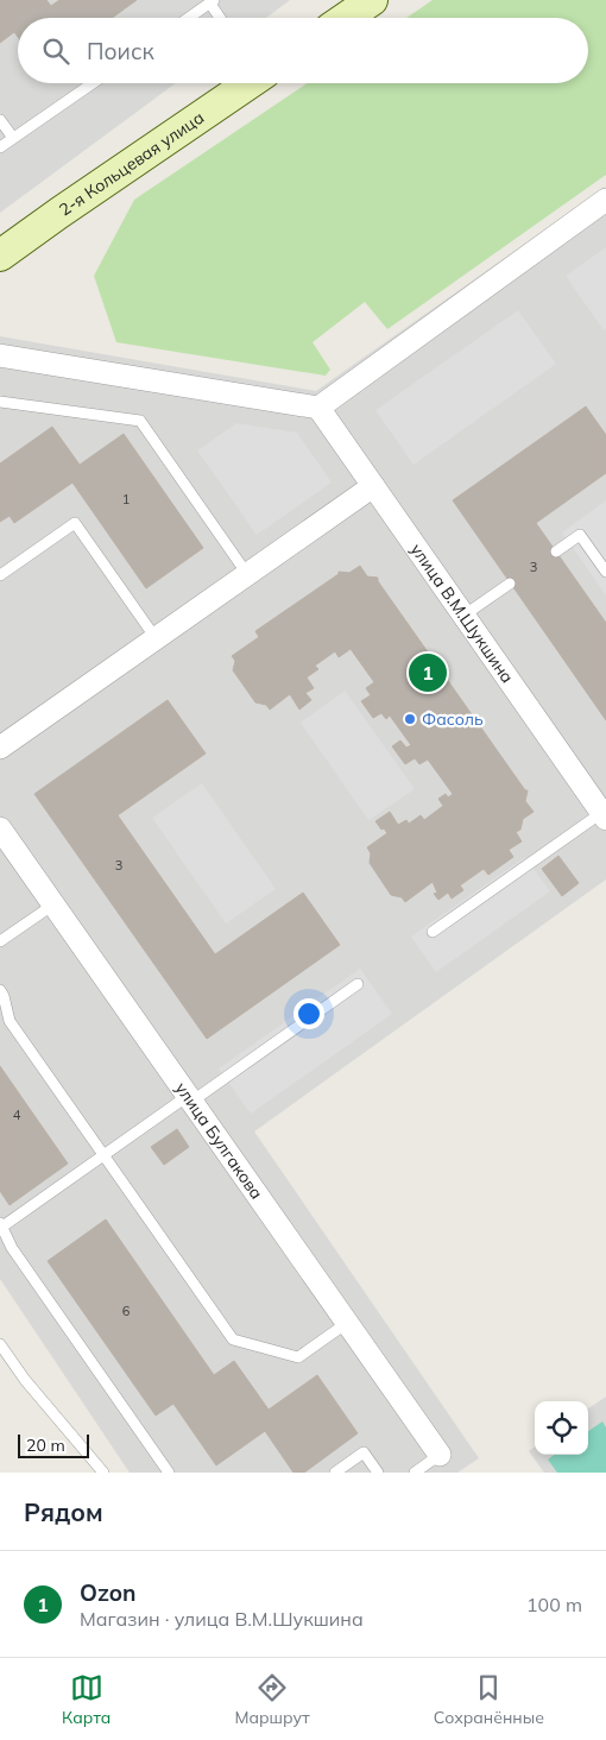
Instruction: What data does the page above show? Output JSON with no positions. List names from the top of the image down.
{
  "streets": {
    "main road": ["2-я Кольцевая улица"],
    "street": ["улица В.М.Шукшина", "улица Булгакова"]
  },
  "places": ["Фасоль"],
  "house_numbers": [
    "1",
    "3",
    "3",
    "4",
    "6"
  ],
  "scale_bar": "20 m",
  "page": {
    "search": "Поиск",
    "pins": "1",
    "scale": "20 m",
    "heading": "Рядом",
    "list": [
      {
        "mark": "1",
        "name": "Ozon",
        "note": "Магазин · улица В.М.Шукшина",
        "value": "100 m"
      }
    ],
    "nav": ["Карта", "Маршрут", "Сохранённые"]
  }
}
